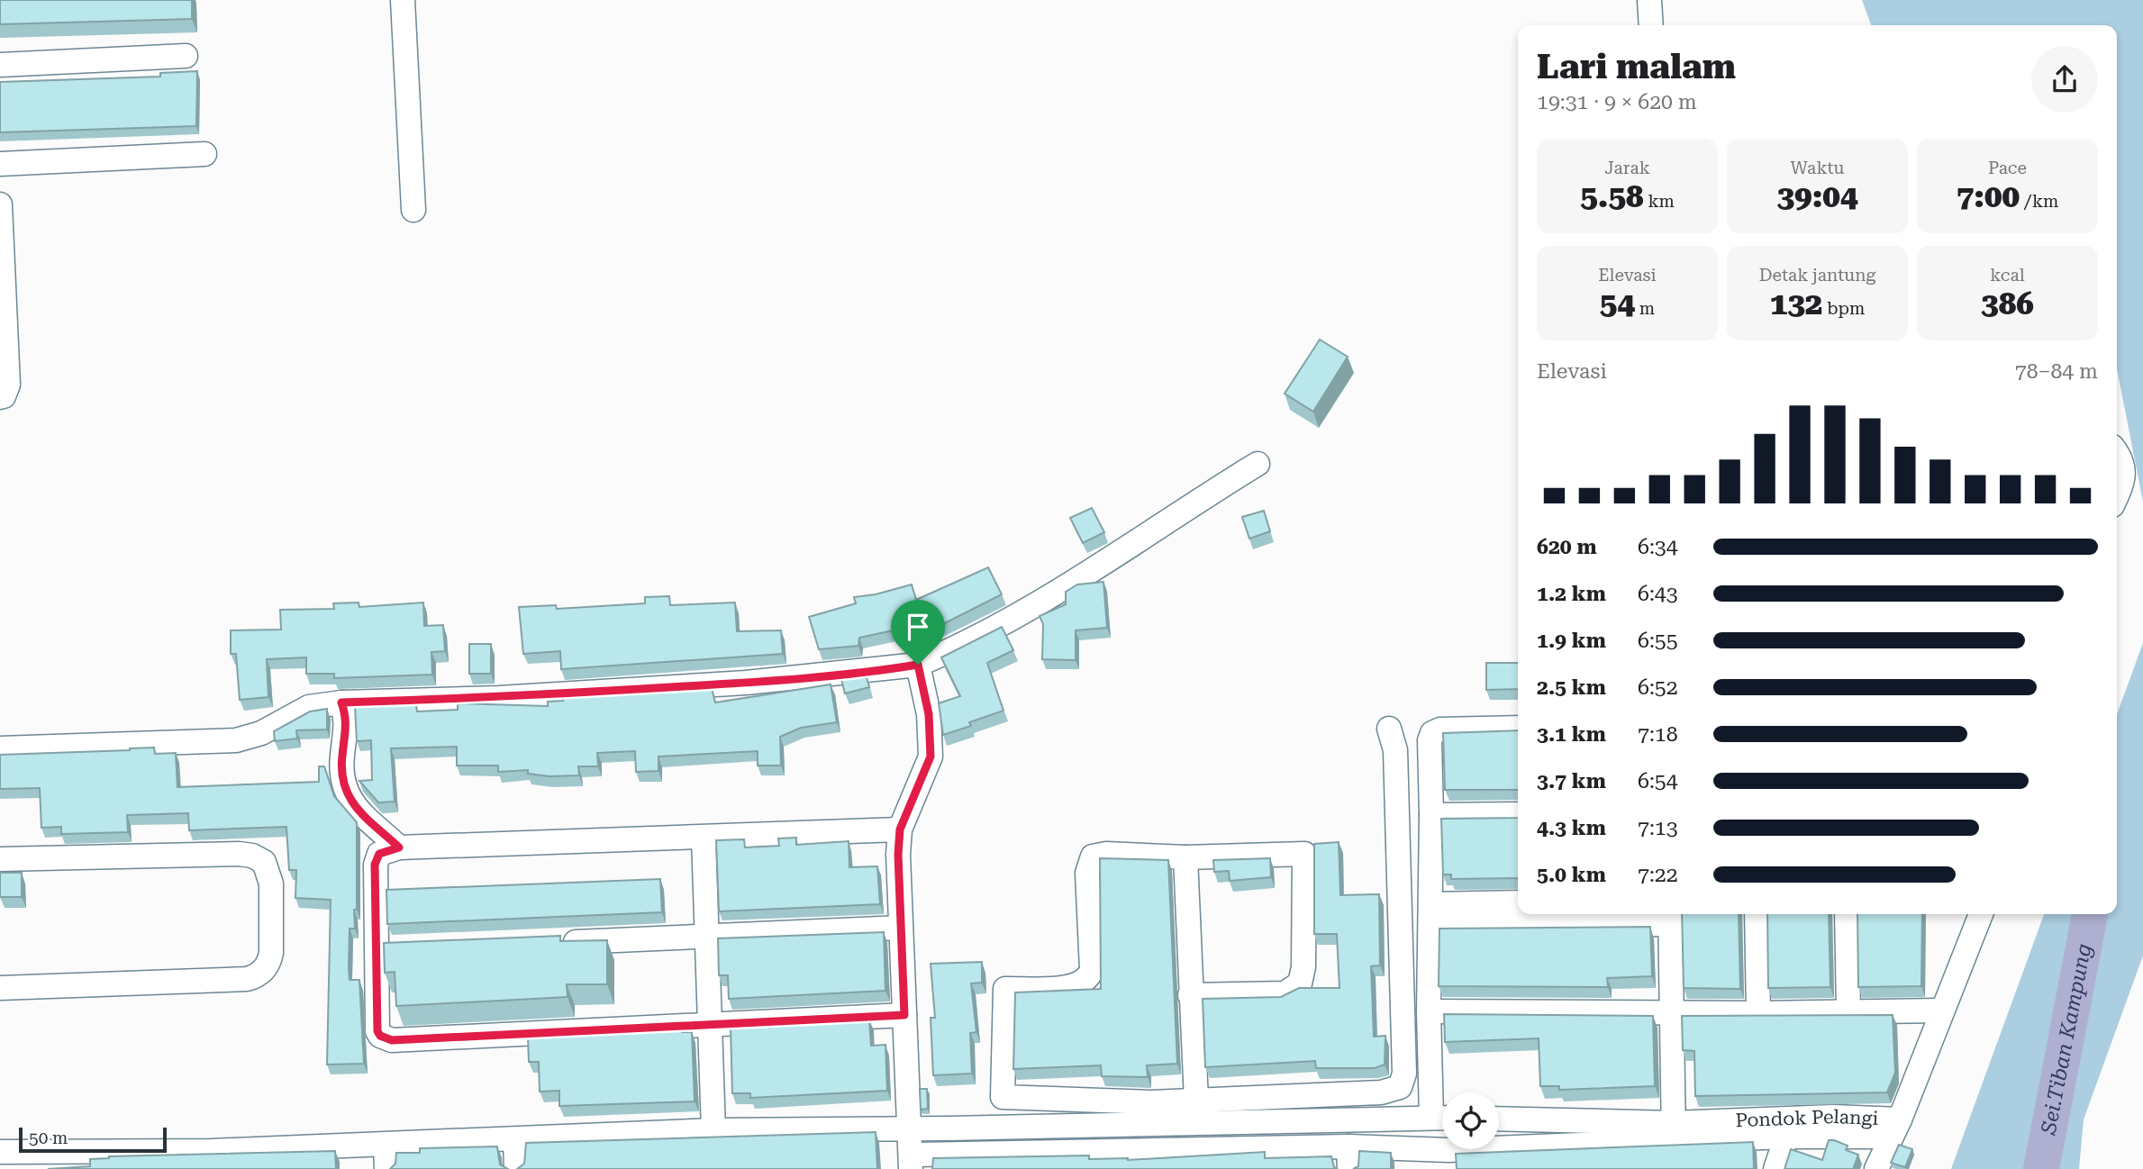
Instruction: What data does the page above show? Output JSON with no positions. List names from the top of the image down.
{
  "streets": {
    "street": ["Pondok Pelangi"]
  },
  "water": ["Sei.Tiban Kampung"],
  "scale_bar": "50 m",
  "page": {
    "heading": ["Lari malam", "19:31 · 9 × 620 m"],
    "stats": [
      ["Jarak", "5.58 km"],
      ["Waktu", "39:04"],
      ["Pace", "7:00 /km"],
      ["Elevasi", "54 m"],
      ["Detak jantung", "132 bpm"],
      ["kcal", "386"]
    ],
    "chart": ["Elevasi", "78–84 m"],
    "list": [
      {
        "name": "620 m",
        "note": "6:34"
      },
      {
        "name": "1.2 km",
        "note": "6:43"
      },
      {
        "name": "1.9 km",
        "note": "6:55"
      },
      {
        "name": "2.5 km",
        "note": "6:52"
      },
      {
        "name": "3.1 km",
        "note": "7:18"
      },
      {
        "name": "3.7 km",
        "note": "6:54"
      },
      {
        "name": "4.3 km",
        "note": "7:13"
      },
      {
        "name": "5.0 km",
        "note": "7:22"
      }
    ],
    "scale": "50 m"
  }
}
